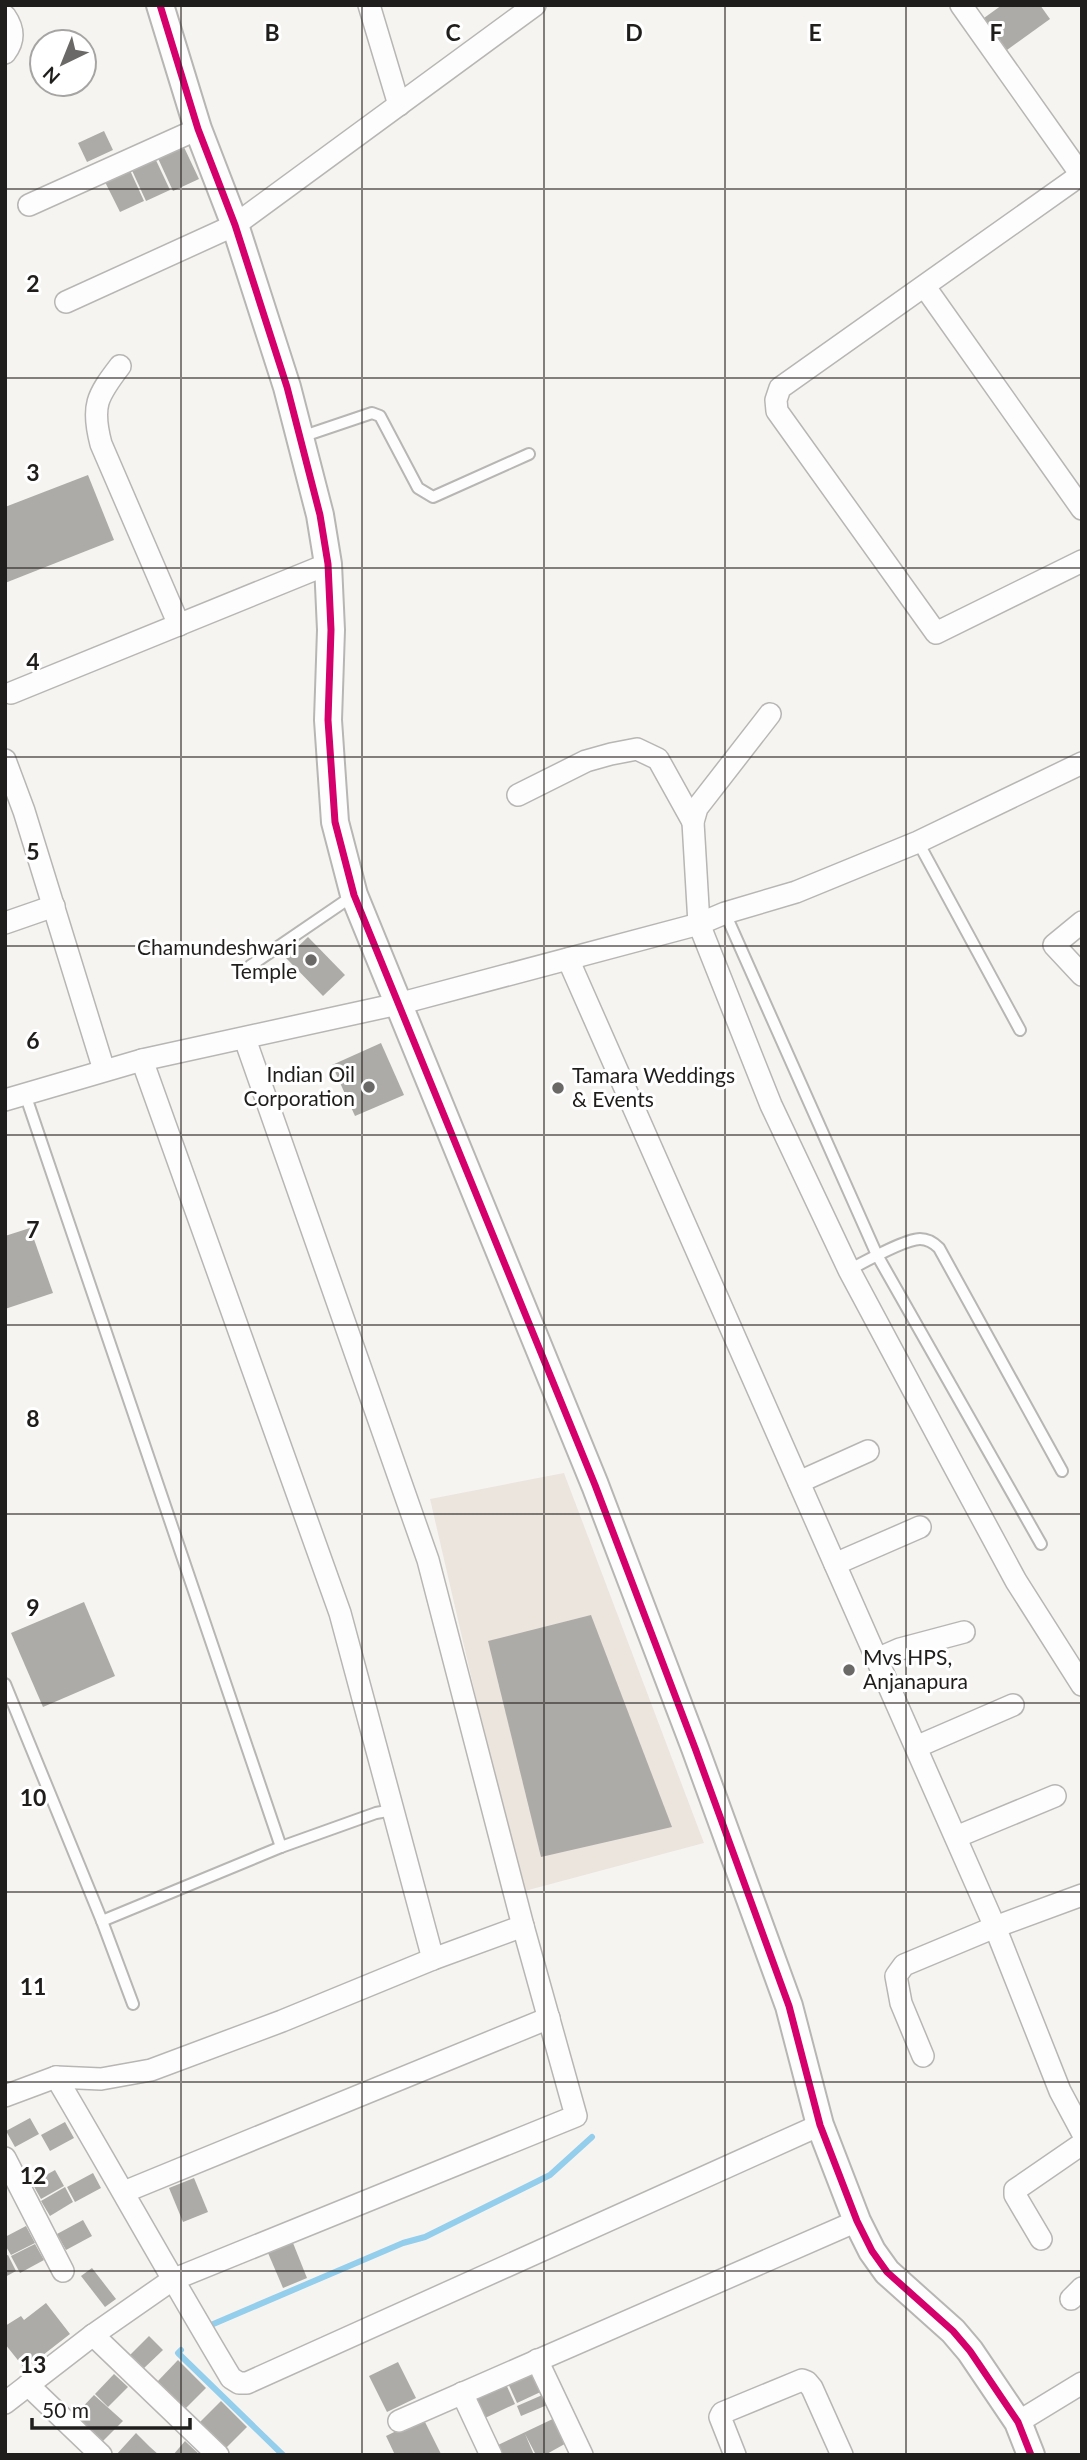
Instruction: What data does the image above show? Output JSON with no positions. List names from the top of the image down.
{
  "places": [
    "Chamundeshwari Temple",
    "Indian Oil Corporation",
    "Tamara Weddings & Events",
    "Mvs HPS, Anjanapura"
  ],
  "scale_bar": "50 m",
  "north": "bottom left",
  "grid": {
    "columns": [
      "B",
      "C",
      "D",
      "E",
      "F"
    ],
    "rows": [
      "2",
      "3",
      "4",
      "5",
      "6",
      "7",
      "8",
      "9",
      "10",
      "11",
      "12",
      "13"
    ]
  }
}
